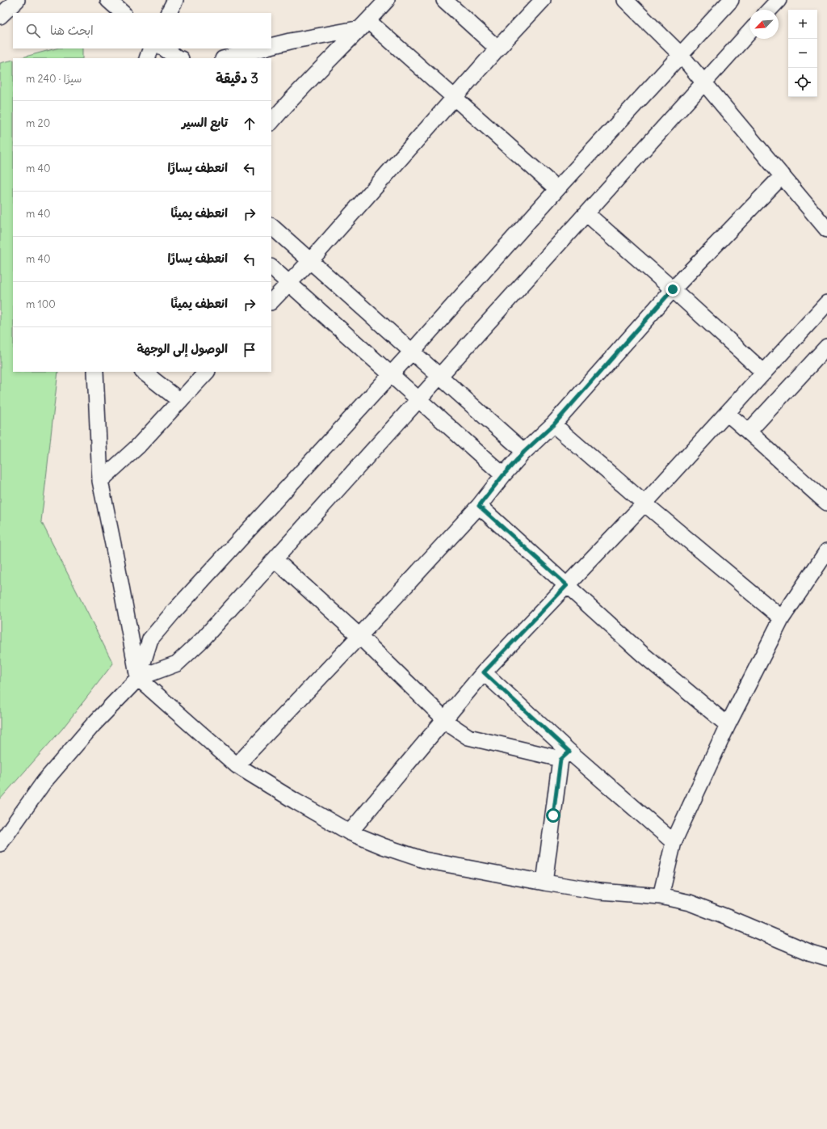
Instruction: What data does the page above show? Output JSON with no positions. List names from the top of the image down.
{
  "north": "bottom left",
  "page": {
    "map_buttons": ["+", "−"],
    "search": "ابحث هنا",
    "heading": ["3 دقيقة", "سيرًا · 240 m"],
    "list": [
      ["تابع السير", "20 m"],
      ["انعطف يسارًا", "40 m"],
      ["انعطف يمينًا", "40 m"],
      ["انعطف يسارًا", "40 m"],
      ["انعطف يمينًا", "100 m"],
      "الوصول إلى الوجهة"
    ]
  }
}
